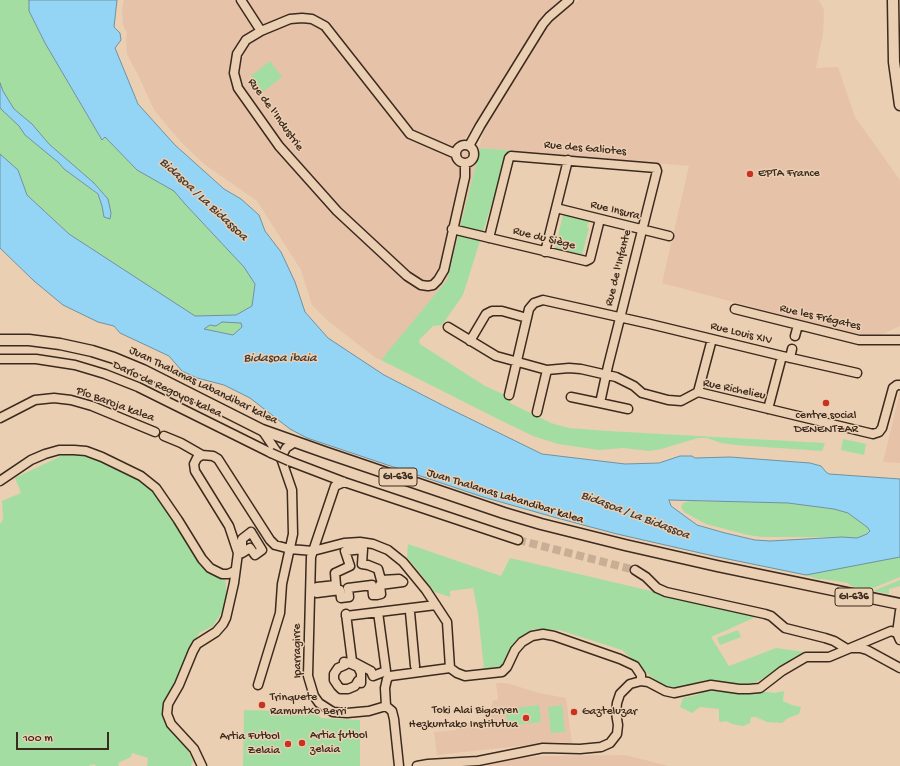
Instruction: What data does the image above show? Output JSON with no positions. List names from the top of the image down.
{
  "streets": {
    "main road": ["Juan Thalamas Labandibar kalea", "GI-636"],
    "street": [
      "Rue de l'Industrie",
      "Rue des Galiotes",
      "Rue Insura",
      "Rue du Siège",
      "Rue de l'Infante",
      "Rue les Frégates",
      "Rue Louis XIV",
      "Darío de Regoyos kalea",
      "Rue Richelieu",
      "Pío Baroja kalea",
      "Iparragirre"
    ]
  },
  "crossings": [
    ["Rue de l'Industrie", "Rue du Siège"],
    ["Rue des Galiotes", "Rue du Siège"],
    ["Rue des Galiotes", "Rue de l'Infante"],
    ["Rue Insura", "Rue du Siège"],
    ["Rue Insura", "Rue de l'Infante"],
    ["Rue de l'Infante", "Rue Louis XIV"],
    ["Rue de l'Infante", "Rue Richelieu"]
  ],
  "water": ["Bidasoa / La Bidassoa", "Bidasoa ibaia"],
  "places": [
    "EPTA France",
    "centre social DENENTZAR",
    "Trinquete Ramuntxo Berri",
    "Gazteluzar",
    "Toki Alai Bigarren Hezkuntako Institutua",
    "Artia futbol zelaia",
    "Artia Futbol Zelaia"
  ],
  "scale_bar": "100 m"
}
